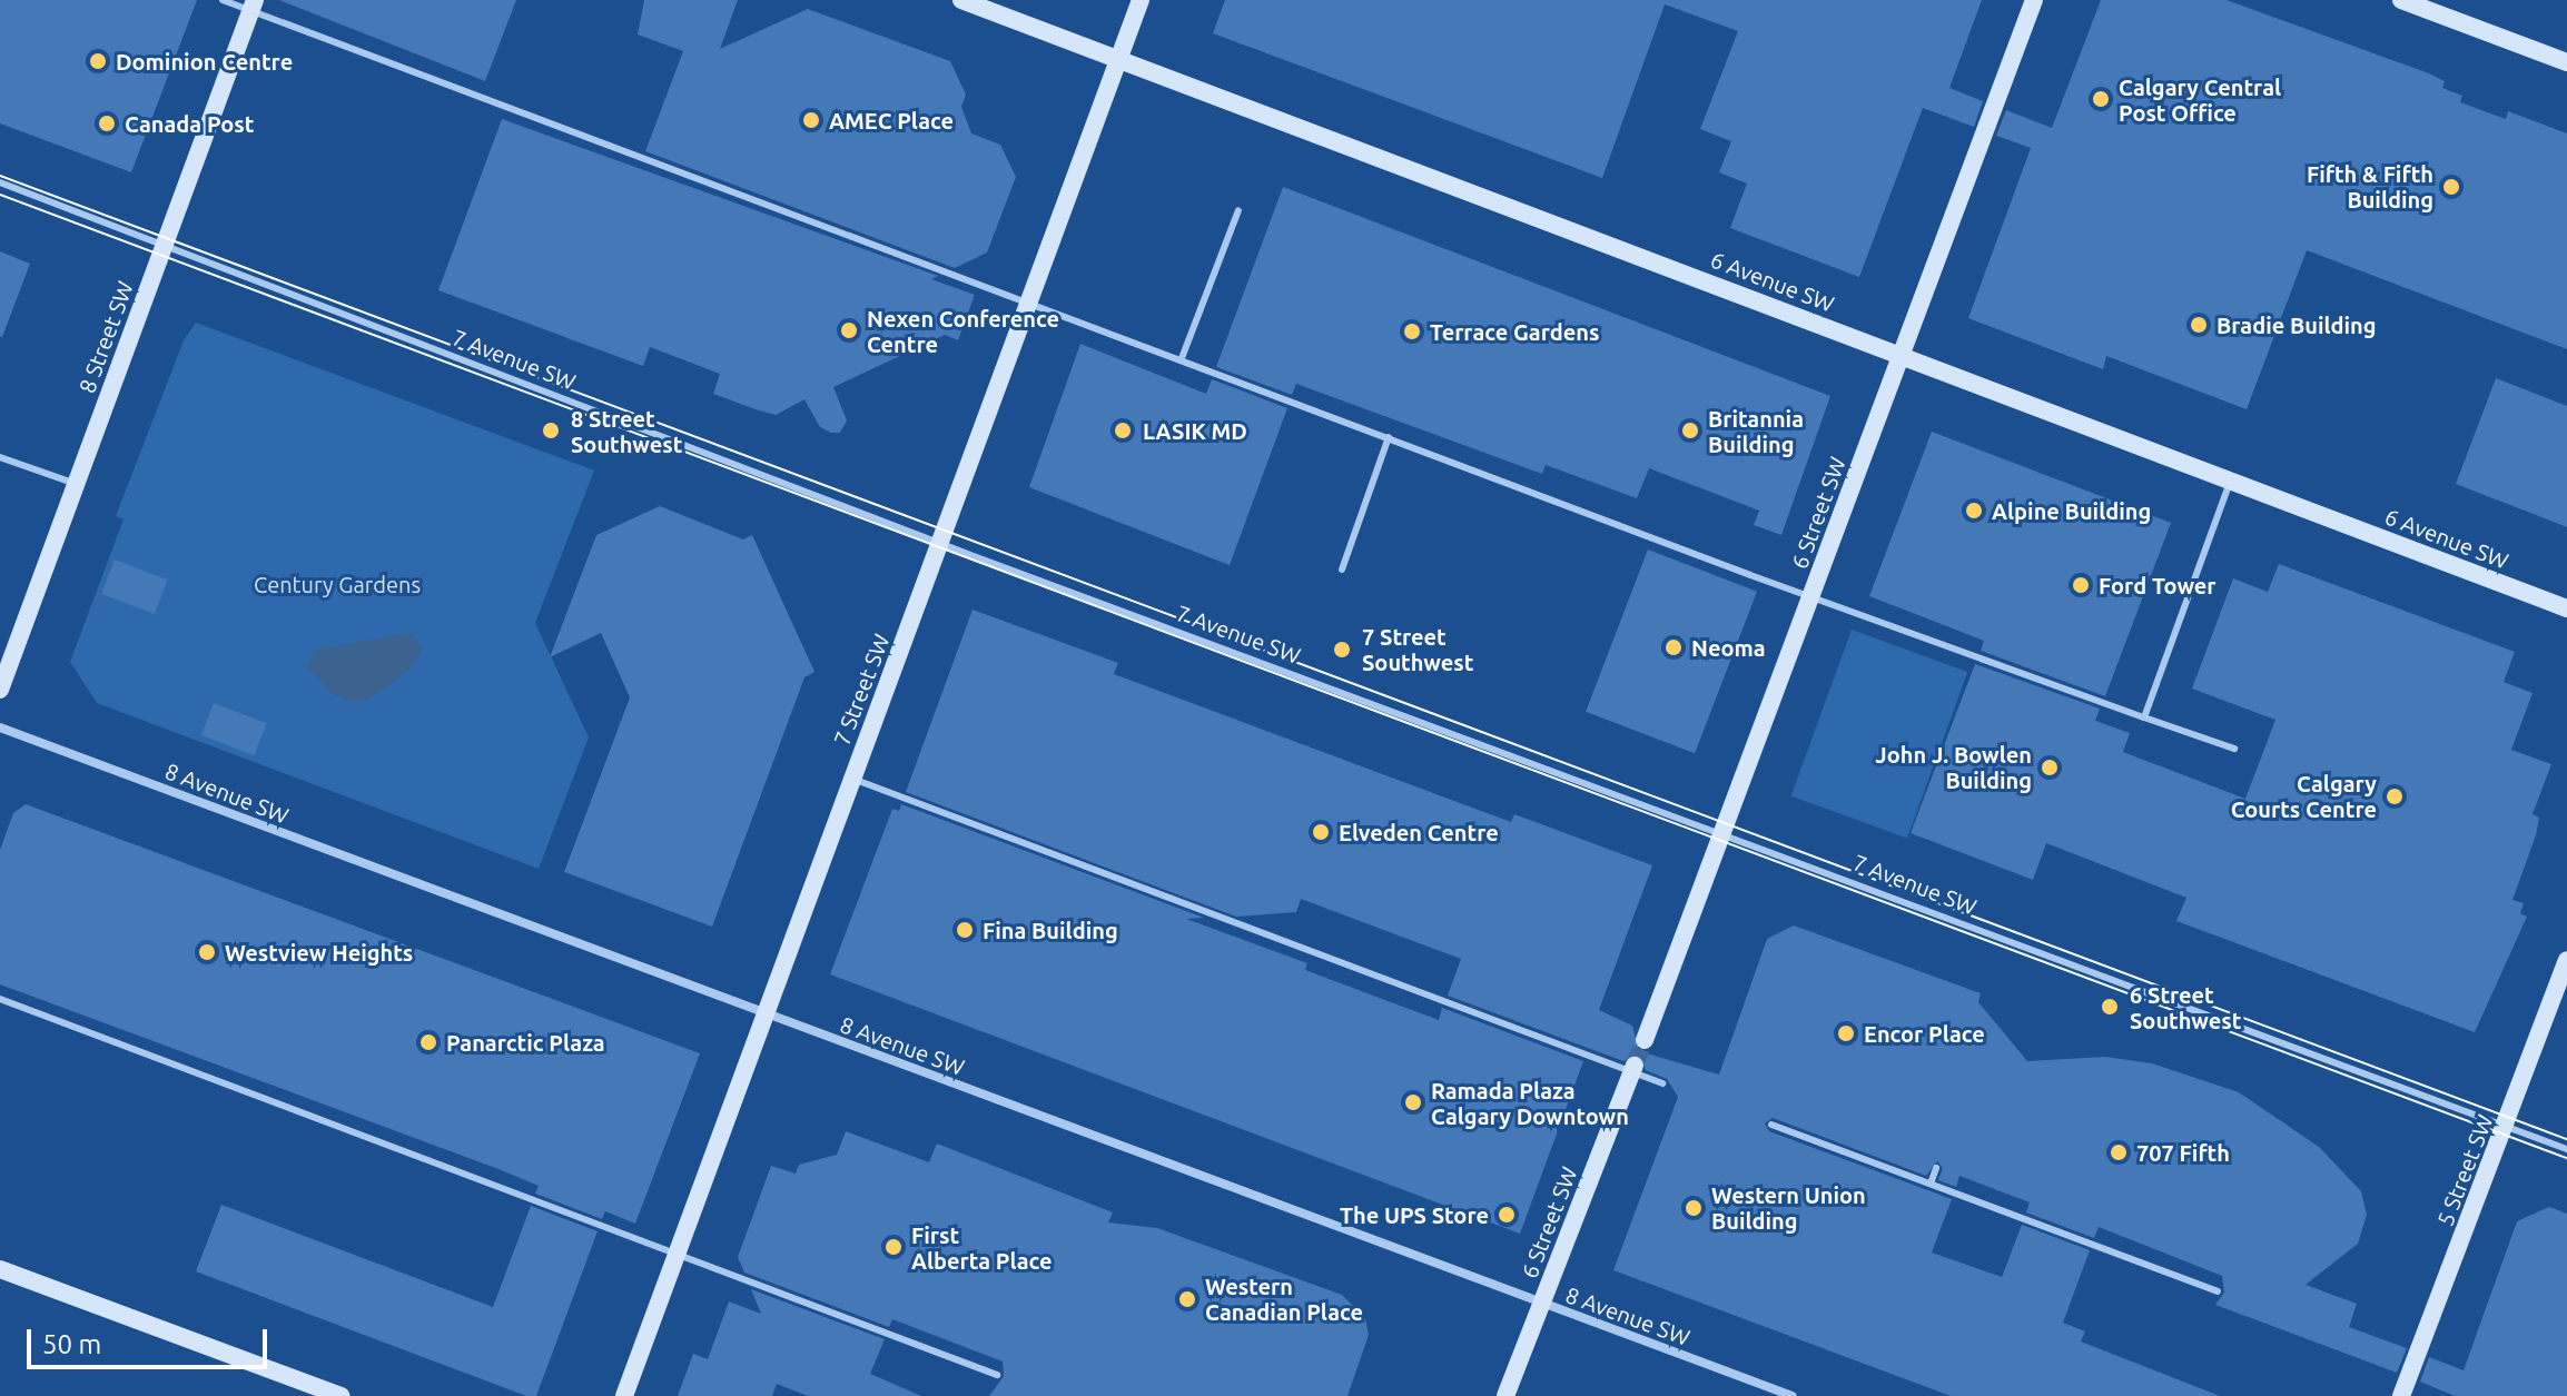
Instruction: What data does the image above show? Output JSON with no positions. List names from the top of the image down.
{
  "streets": {
    "main road": [
      "6 Avenue SW",
      "8 Street SW",
      "6 Street SW",
      "7 Street SW",
      "5 Street SW"
    ],
    "street": ["8 Avenue SW"],
    "lane": ["7 Avenue SW"]
  },
  "crossings": [
    ["6 Avenue SW", "6 Street SW"],
    ["6 Avenue SW", "7 Street SW"],
    ["8 Street SW", "7 Avenue SW"],
    ["7 Avenue SW", "6 Street SW"],
    ["7 Avenue SW", "7 Street SW"],
    ["7 Avenue SW", "5 Street SW"],
    ["6 Street SW", "8 Avenue SW"],
    ["7 Street SW", "8 Avenue SW"]
  ],
  "parks": ["Century Gardens"],
  "places": [
    "Dominion Centre",
    "Calgary Central Post Office",
    "AMEC Place",
    "Canada Post",
    "Fifth & Fifth Building",
    "Bradie Building",
    "Nexen Conference Centre",
    "Terrace Gardens",
    "8 Street Southwest",
    "LASIK MD",
    "Britannia Building",
    "Alpine Building",
    "Ford Tower",
    "Neoma",
    "7 Street Southwest",
    "John J. Bowlen Building",
    "Calgary Courts Centre",
    "Elveden Centre",
    "Fina Building",
    "Westview Heights",
    "6 Street Southwest",
    "Encor Place",
    "Panarctic Plaza",
    "Ramada Plaza Calgary Downtown",
    "707 Fifth",
    "Western Union Building",
    "The UPS Store",
    "First Alberta Place",
    "Western Canadian Place"
  ],
  "scale_bar": "50 m"
}
